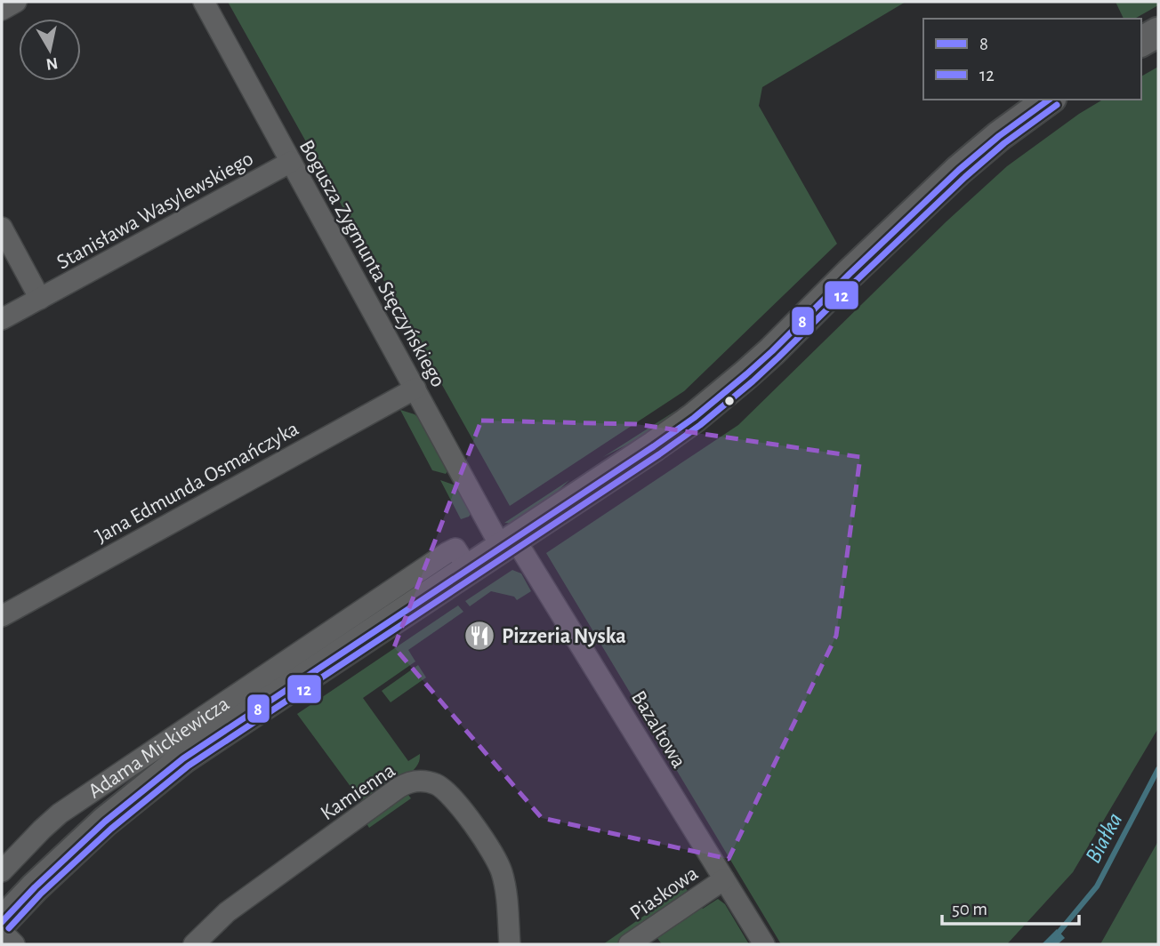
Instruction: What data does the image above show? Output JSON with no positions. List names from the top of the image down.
{
  "streets": {
    "street": [
      "Stanisława Wasylewskiego",
      "Bogusza Zygmunta Stęczyńskiego",
      "Jana Edmunda Osmańczyka",
      "Bazaltowa",
      "Adama Mickiewicza",
      "Kamienna",
      "Piaskowa"
    ]
  },
  "crossings": [
    ["Stanisława Wasylewskiego", "Bogusza Zygmunta Stęczyńskiego"],
    ["Bogusza Zygmunta Stęczyńskiego", "Jana Edmunda Osmańczyka"],
    ["Bogusza Zygmunta Stęczyńskiego", "Bazaltowa"],
    ["Bogusza Zygmunta Stęczyńskiego", "Adama Mickiewicza"],
    ["Bazaltowa", "Adama Mickiewicza"],
    ["Bazaltowa", "Piaskowa"]
  ],
  "water": ["Białka"],
  "places": {
    "restaurant": ["Pizzeria Nyska"]
  },
  "lines": ["transit line 8", "transit line 12"],
  "legend": ["8", "12"],
  "scale_bar": "50 m",
  "north": "bottom"
}
